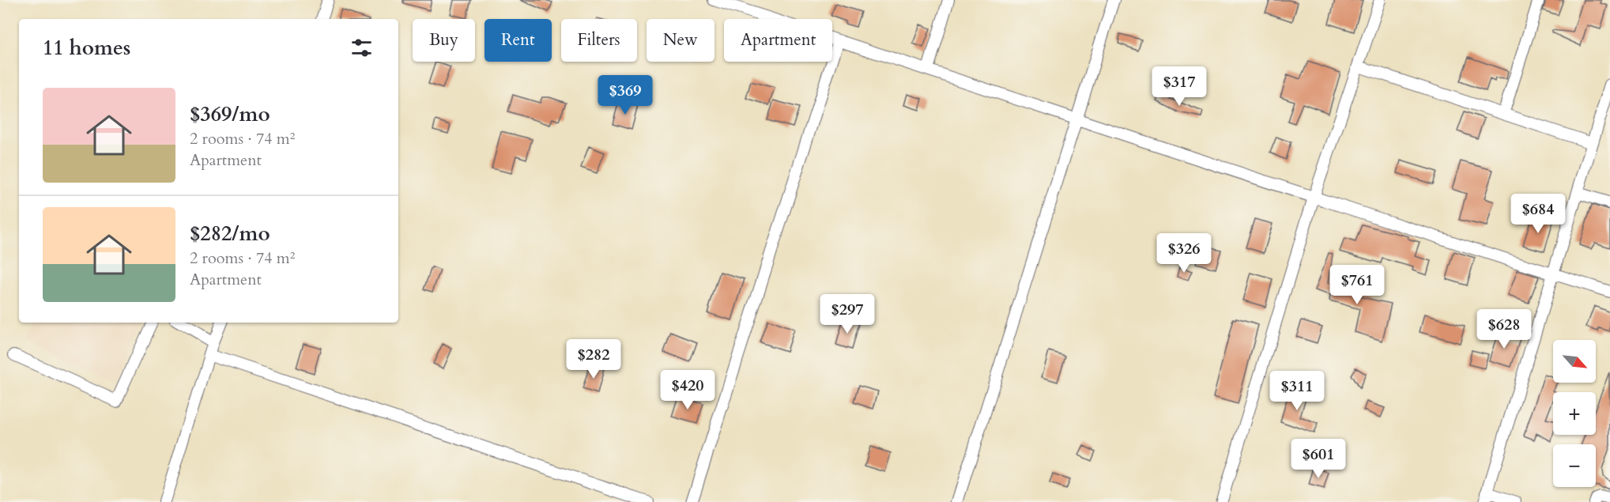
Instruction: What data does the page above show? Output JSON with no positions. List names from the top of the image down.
{
  "north": "bottom right",
  "page": {
    "chip": [
      "Buy",
      "Rent",
      "Filters",
      "New",
      "Apartment"
    ],
    "heading": "11 homes",
    "price": [
      "$317",
      "$369",
      "$684",
      "$326",
      "$761",
      "$297",
      "$628",
      "$282",
      "$420",
      "$311",
      "$601"
    ],
    "list": [
      {
        "name": "$369/mo",
        "note": "2 rooms · 74 m² · Apartment"
      },
      {
        "name": "$282/mo",
        "note": "2 rooms · 74 m² · Apartment"
      }
    ],
    "map_buttons": ["+", "−"]
  }
}
